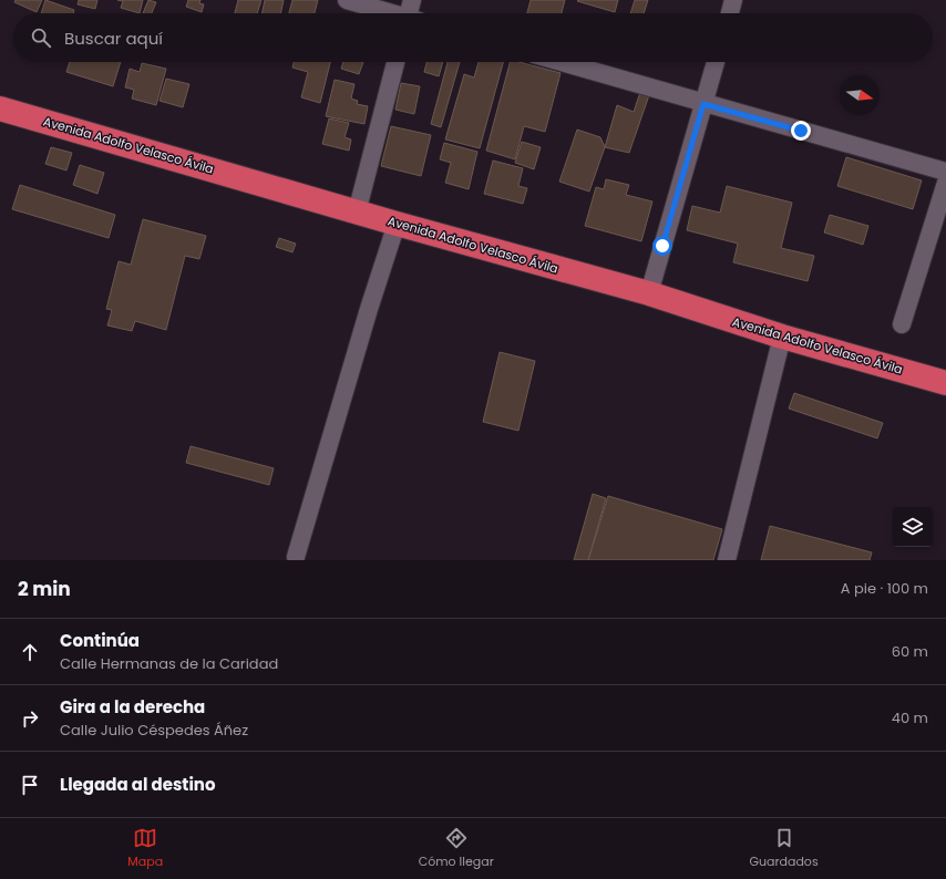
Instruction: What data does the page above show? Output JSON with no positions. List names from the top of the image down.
{
  "streets": {
    "highway": ["Avenida Adolfo Velasco Ávila"]
  },
  "north": "right",
  "page": {
    "search": "Buscar aquí",
    "heading": ["2 min", "A pie · 100 m"],
    "list": [
      ["Continúa", "Calle Hermanas de la Caridad", "60 m"],
      ["Gira a la derecha", "Calle Julio Céspedes Áñez", "40 m"],
      "Llegada al destino"
    ],
    "nav": ["Mapa", "Cómo llegar", "Guardados"]
  }
}
